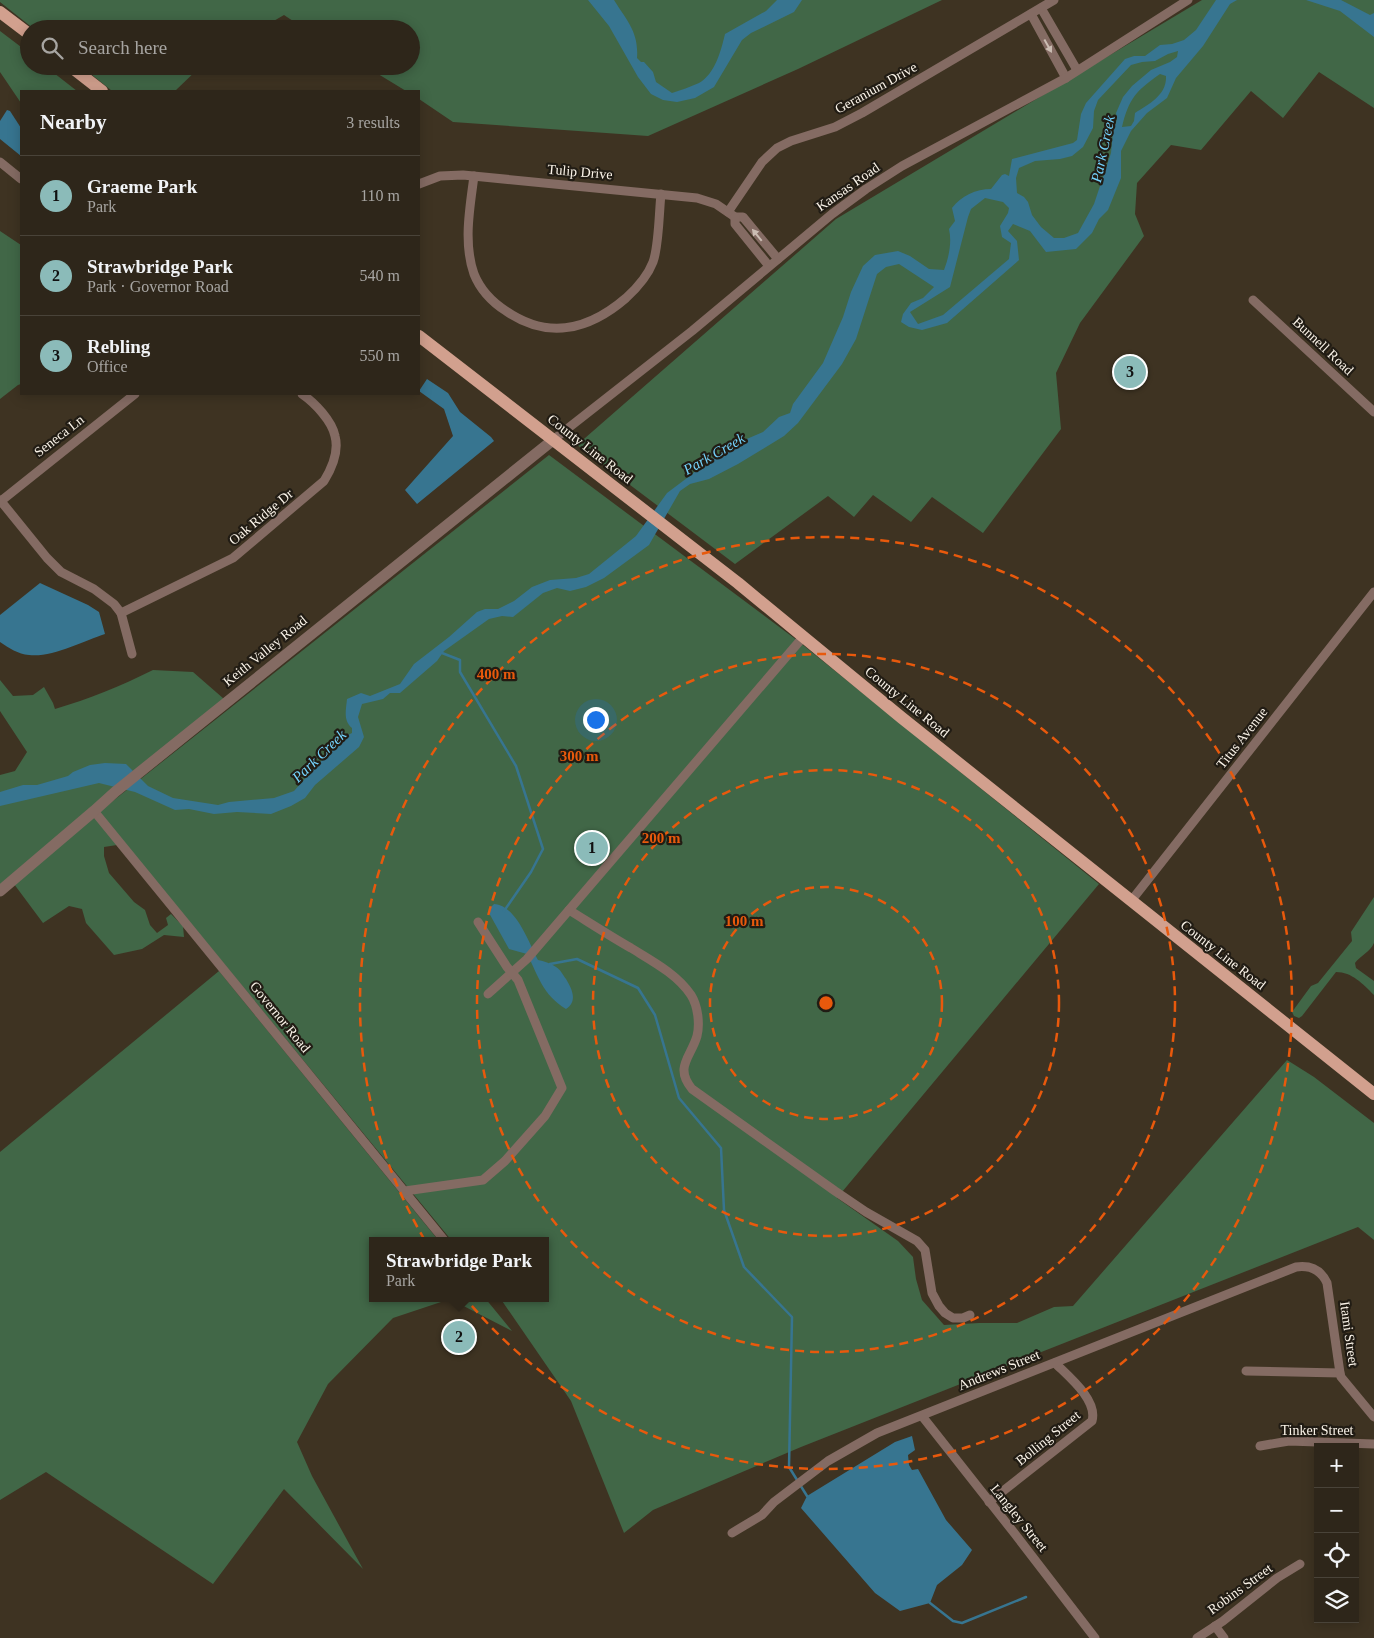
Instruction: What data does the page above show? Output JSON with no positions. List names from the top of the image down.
{
  "streets": {
    "main road": ["County Line Road"],
    "street": [
      "Geranium Drive",
      "Tulip Drive",
      "Kansas Road",
      "Bunnell Road",
      "Seneca Ln",
      "Oak Ridge Dr",
      "Keith Valley Road",
      "Titus Avenue",
      "Governor Road",
      "Itami Street",
      "Andrews Street",
      "Tinker Street",
      "Bolling Street",
      "Langley Street",
      "Robins Street"
    ]
  },
  "crossings": [
    ["Geranium Drive", "Tulip Drive"],
    ["Tulip Drive", "Kansas Road"],
    ["Kansas Road", "County Line Road"],
    ["Kansas Road", "Keith Valley Road"],
    ["County Line Road", "Keith Valley Road"],
    ["County Line Road", "Titus Avenue"],
    ["Keith Valley Road", "Governor Road"],
    ["Itami Street", "Andrews Street"],
    ["Andrews Street", "Bolling Street"],
    ["Andrews Street", "Langley Street"],
    ["Bolling Street", "Langley Street"]
  ],
  "water": ["Park Creek"],
  "page": {
    "search": "Search here",
    "heading": ["Nearby", "3 results"],
    "list": [
      {
        "mark": "1",
        "name": "Graeme Park",
        "note": "Park",
        "value": "110 m"
      },
      {
        "mark": "2",
        "name": "Strawbridge Park",
        "note": "Park · Governor Road",
        "value": "540 m"
      },
      {
        "mark": "3",
        "name": "Rebling",
        "note": "Office",
        "value": "550 m"
      }
    ],
    "pins": ["3", "1", "2"],
    "popup": ["Strawbridge Park", "Park"],
    "map_buttons": ["+", "−"]
  },
  "rings": [
    "400 m",
    "300 m",
    "200 m",
    "100 m"
  ]
}
